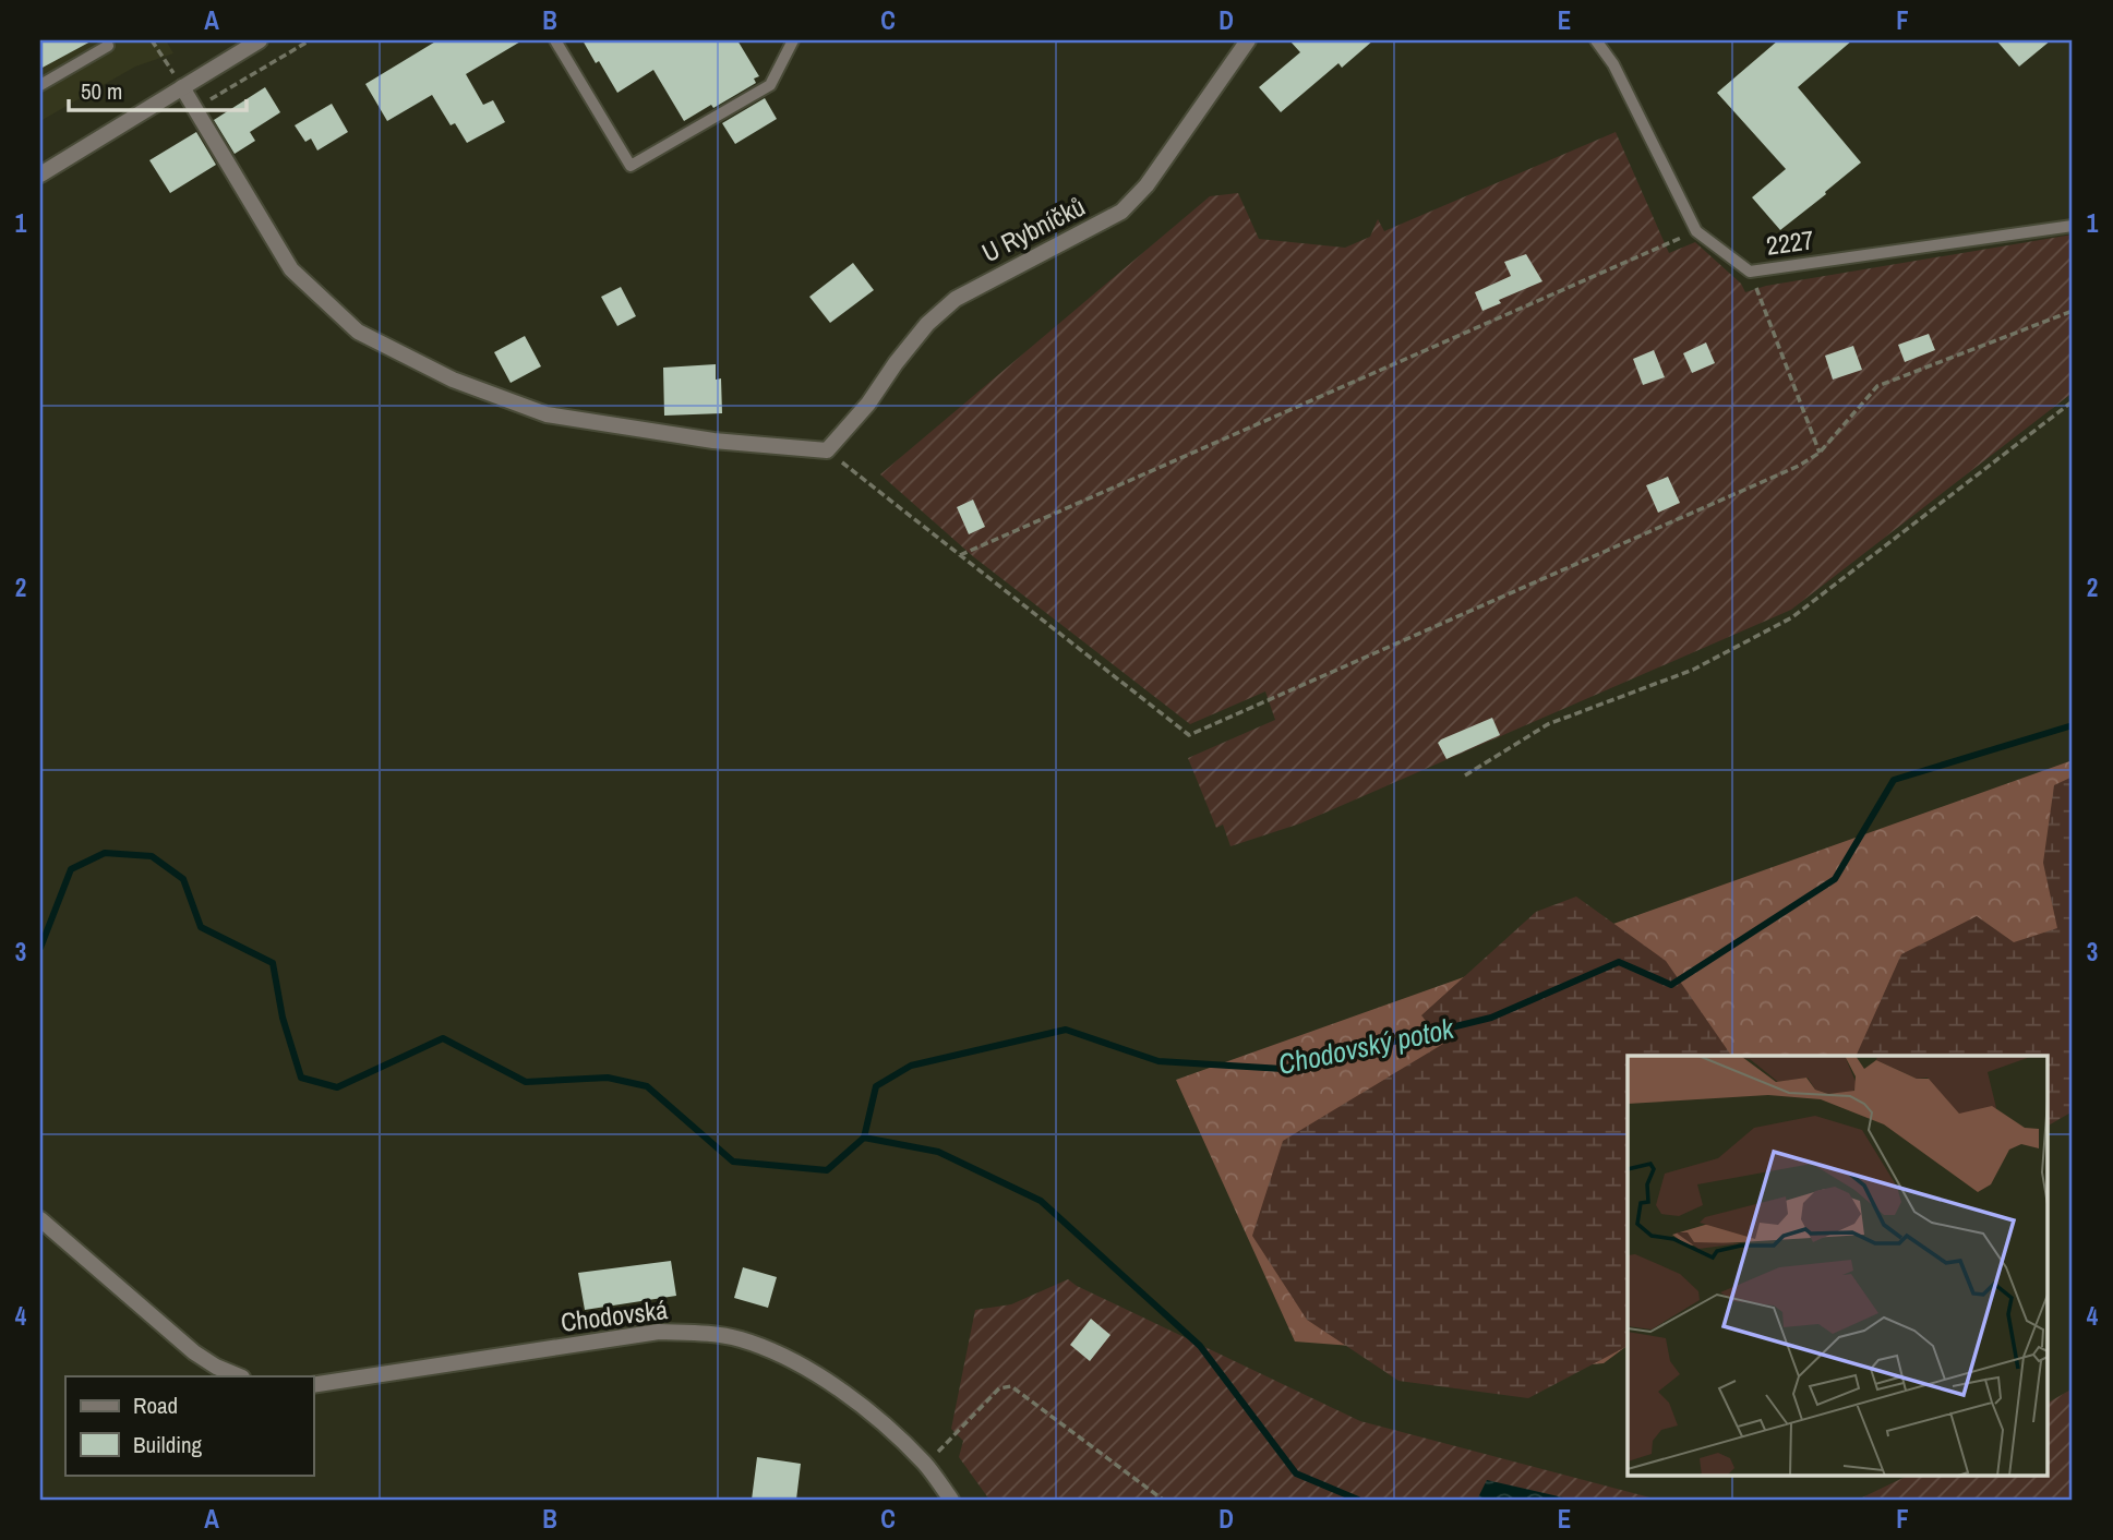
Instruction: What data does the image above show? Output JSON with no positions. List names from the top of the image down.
{
  "streets": {
    "street": ["U Rybníčků", "Chodovská"],
    "lane": ["2227"]
  },
  "water": ["Chodovský potok"],
  "legend": ["Road", "Building"],
  "scale_bar": "50 m",
  "grid": {
    "columns": [
      "A",
      "B",
      "C",
      "D",
      "E",
      "F"
    ],
    "rows": [
      "1",
      "2",
      "3",
      "4"
    ]
  }
}
